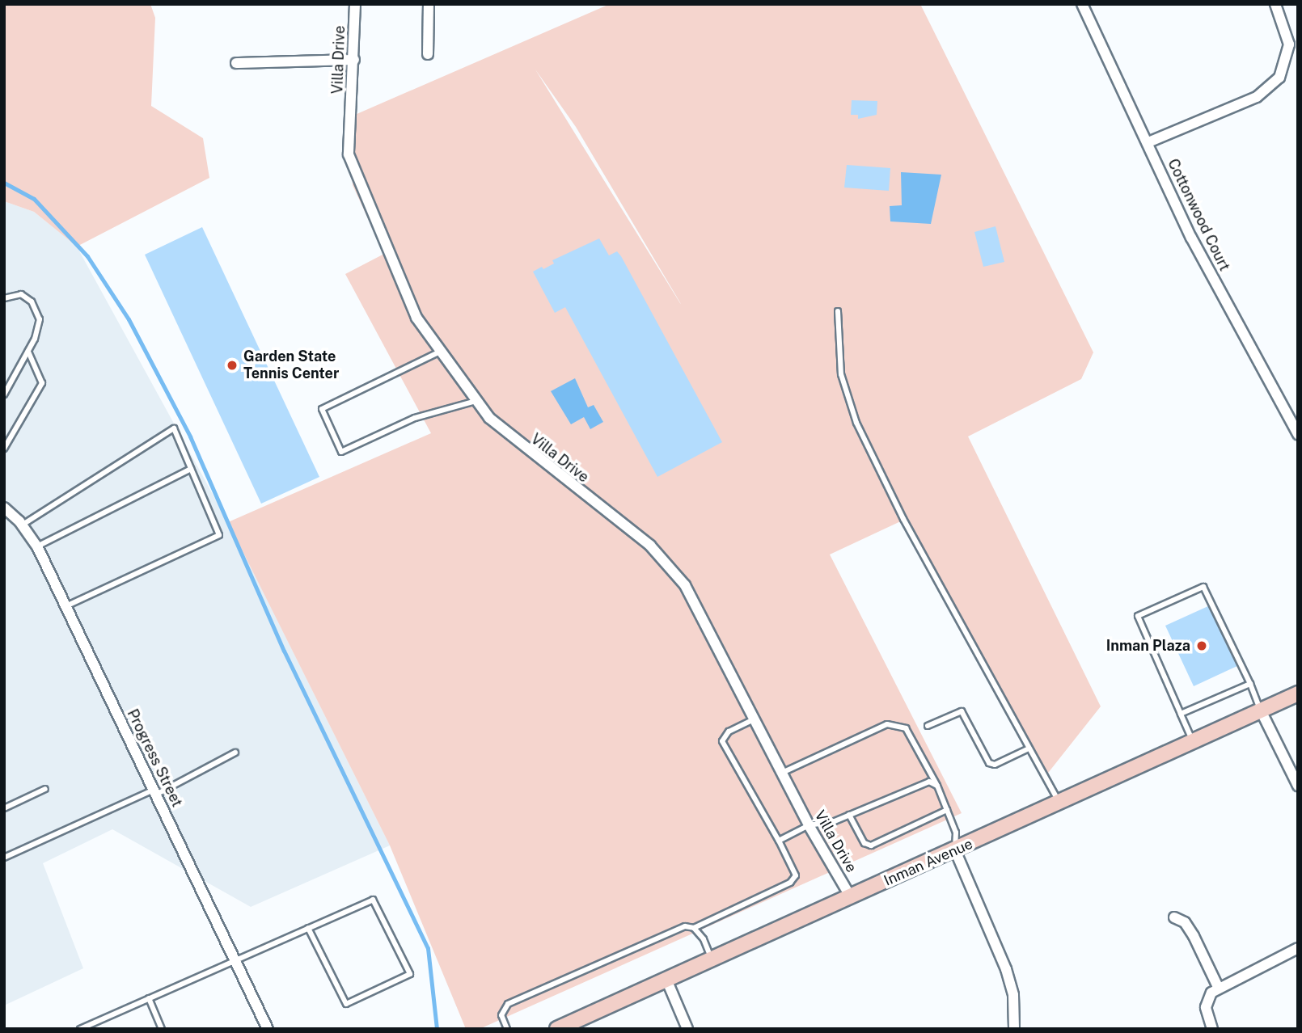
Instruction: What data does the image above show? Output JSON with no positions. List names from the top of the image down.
{
  "streets": {
    "main road": ["Inman Avenue"],
    "street": ["Villa Drive", "Cottonwood Court", "Progress Street"]
  },
  "crossings": [
    ["Villa Drive", "Inman Avenue"]
  ],
  "places": ["Garden State Tennis Center", "Inman Plaza"]
}
